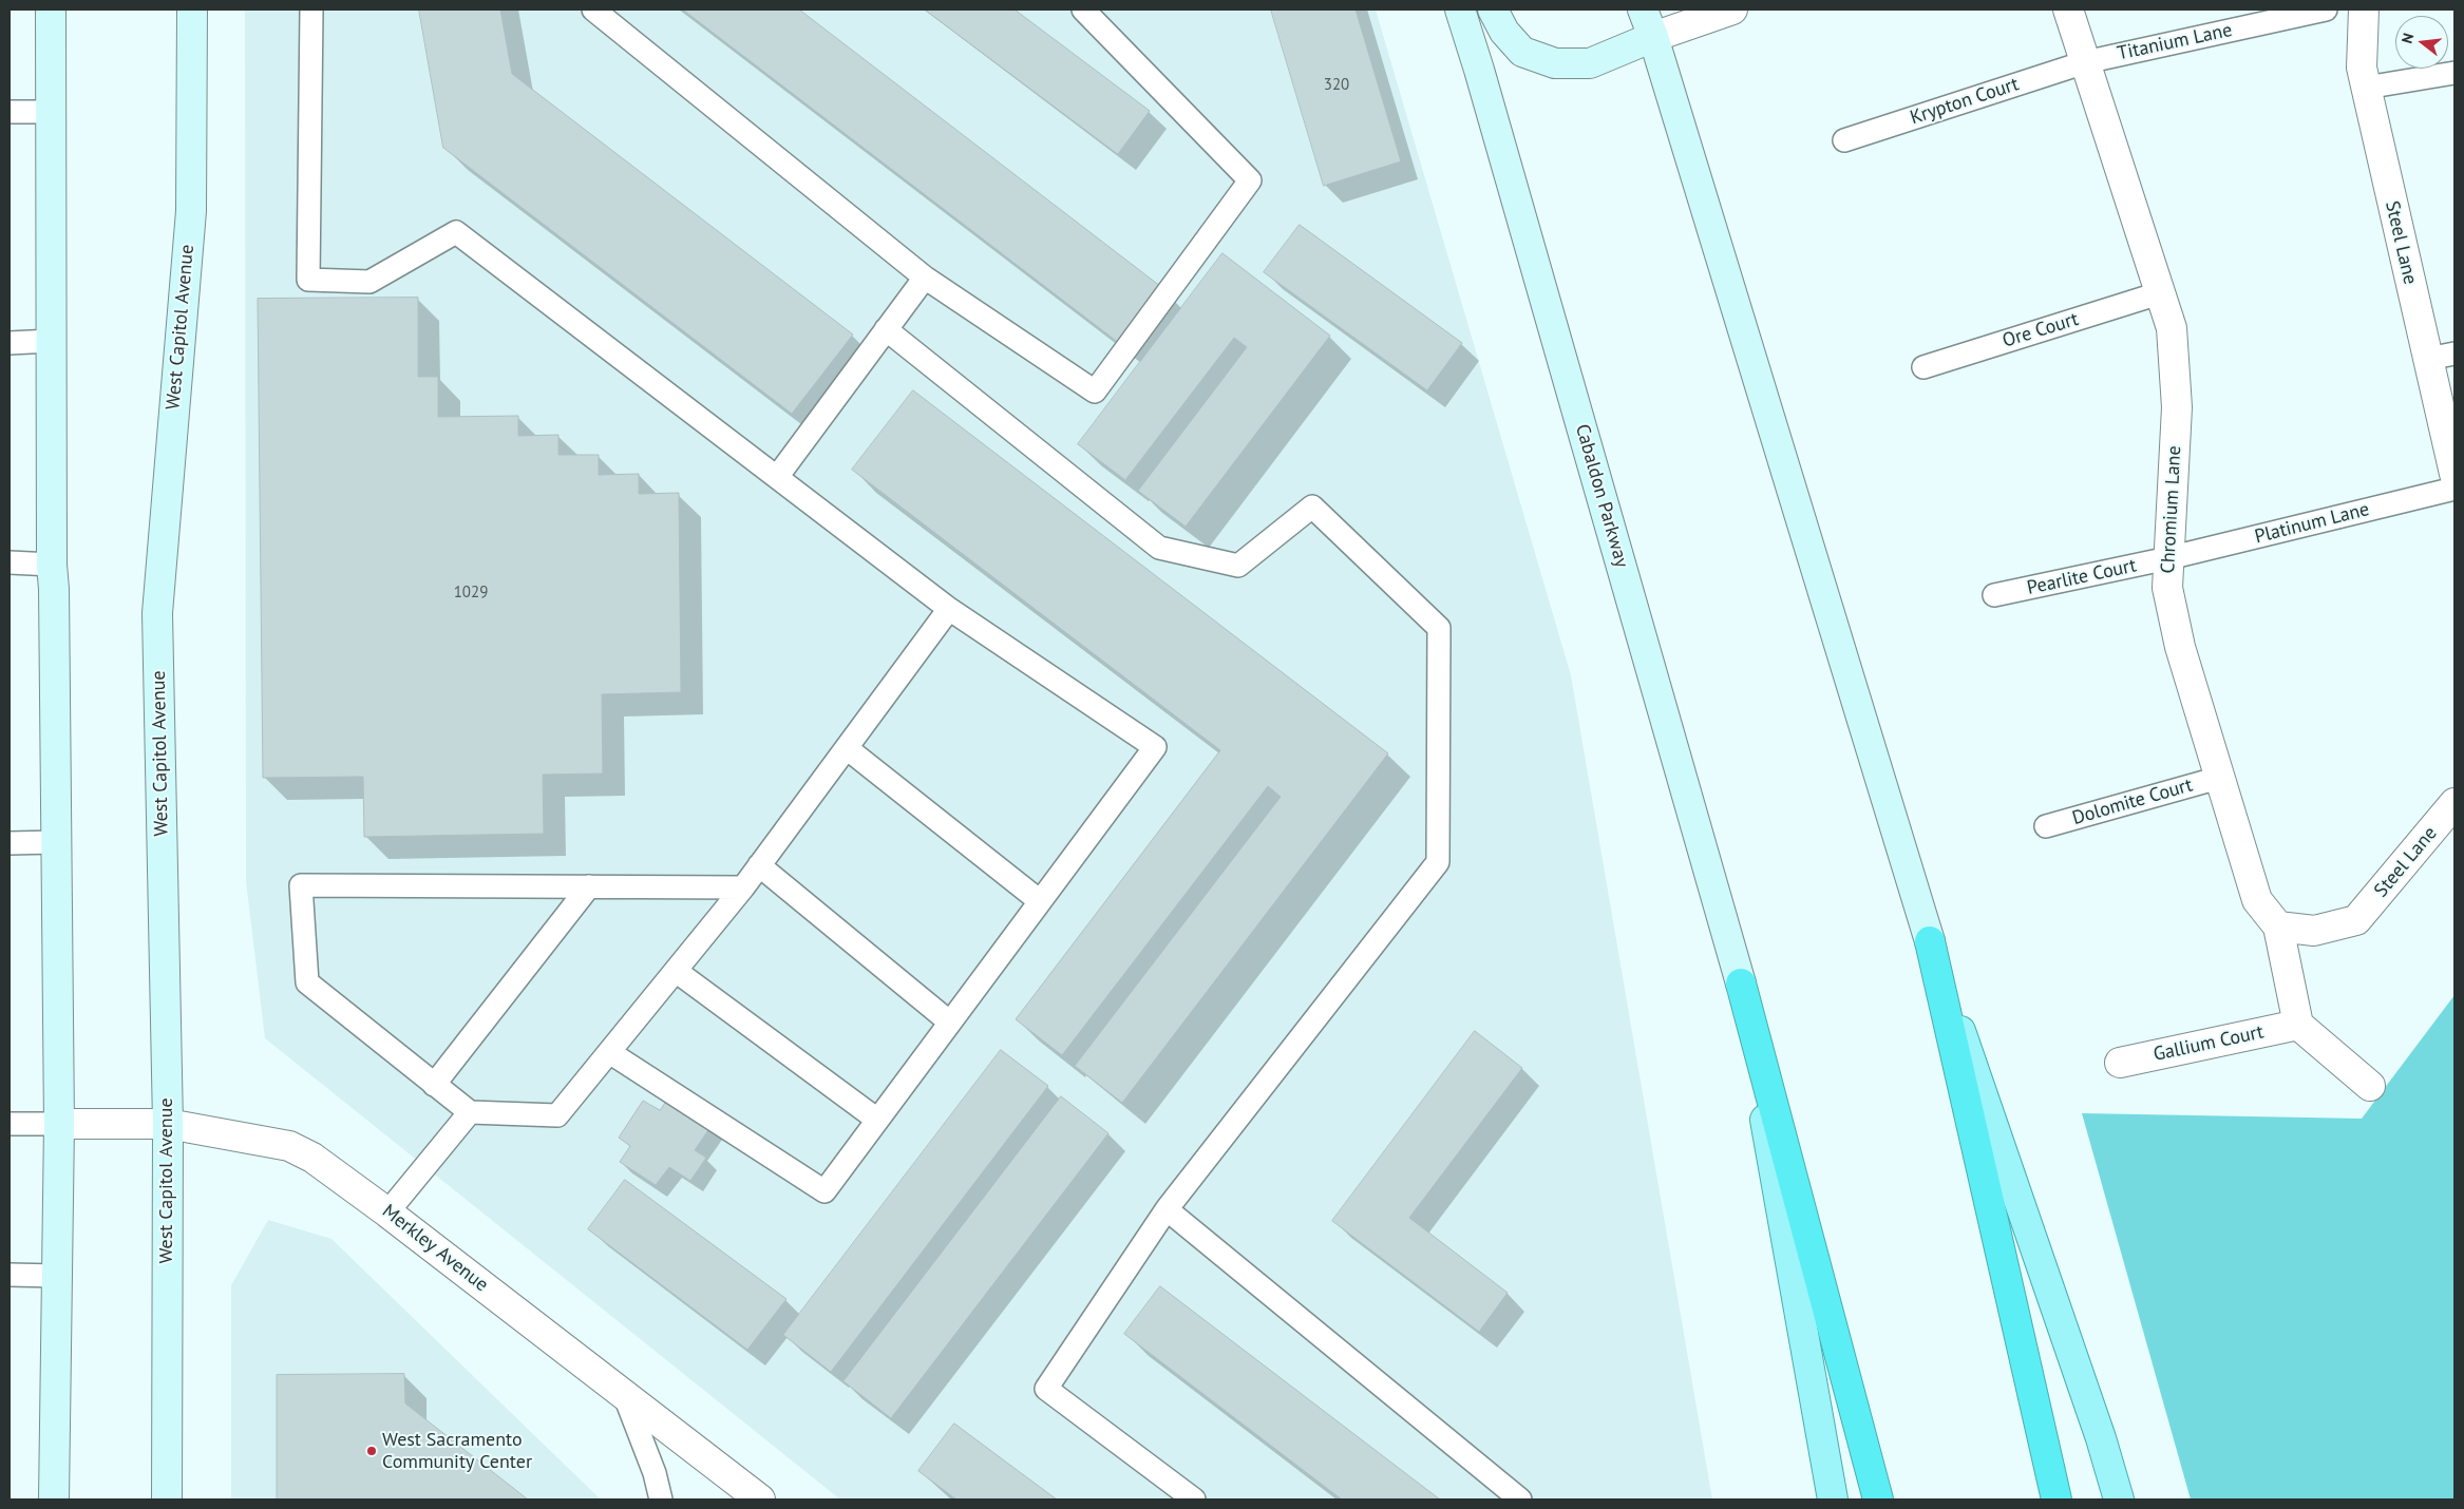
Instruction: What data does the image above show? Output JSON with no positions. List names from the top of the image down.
{
  "streets": {
    "main road": ["West Capitol Avenue", "Cabaldon Parkway"],
    "street": [
      "Steel Lane",
      "Chromium Lane",
      "Gallium Court",
      "Merkley Avenue"
    ],
    "lane": [
      "Titanium Lane",
      "Krypton Court",
      "Ore Court",
      "Platinum Lane",
      "Pearlite Court",
      "Dolomite Court"
    ]
  },
  "crossings": [
    ["Titanium Lane", "Krypton Court"],
    ["Titanium Lane", "Chromium Lane"],
    ["Krypton Court", "Chromium Lane"],
    ["Steel Lane", "Chromium Lane"],
    ["West Capitol Avenue", "Merkley Avenue"],
    ["Ore Court", "Chromium Lane"],
    ["Chromium Lane", "Platinum Lane"],
    ["Chromium Lane", "Pearlite Court"],
    ["Chromium Lane", "Dolomite Court"],
    ["Platinum Lane", "Pearlite Court"]
  ],
  "places": ["West Sacramento Community Center"],
  "house_numbers": ["320", "1029"],
  "north": "left"
}
